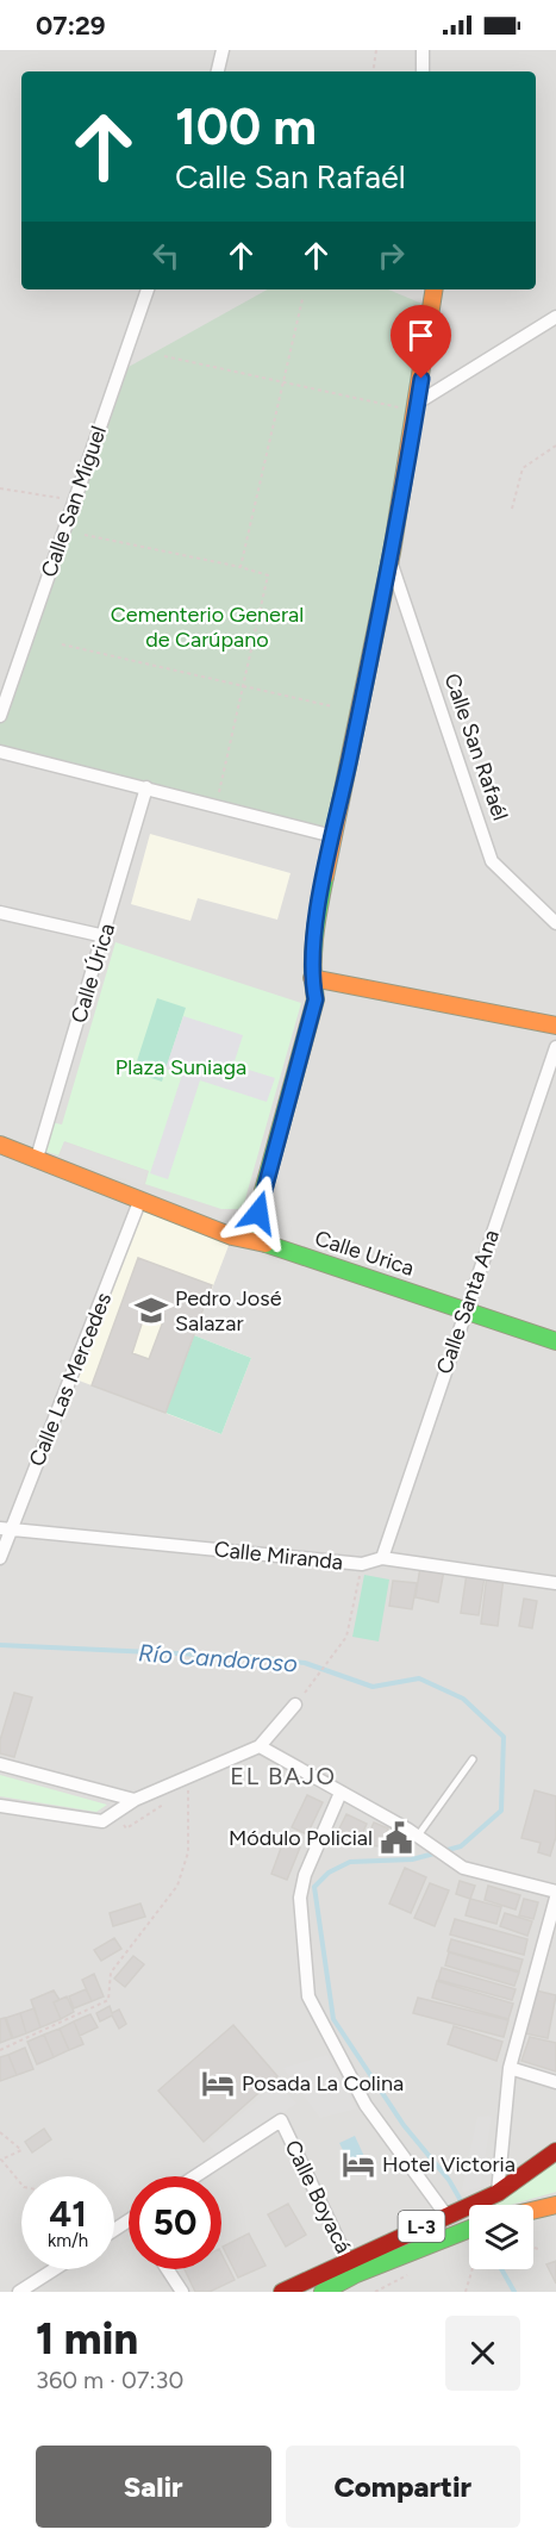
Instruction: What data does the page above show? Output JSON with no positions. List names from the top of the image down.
{
  "streets": {
    "main road": ["Calle San Rafaél", "Calle Urica", "L-3"],
    "street": [
      "Calle San Miguel",
      "Calle Úrica",
      "Calle Santa Ana",
      "Calle Las Mercedes",
      "Calle Miranda",
      "Calle Boyacá"
    ]
  },
  "crossings": [
    ["Calle San Rafaél", "Calle Urica"],
    ["Calle Úrica", "Calle Urica"],
    ["Calle Urica", "Calle Santa Ana"],
    ["Calle Urica", "Calle Las Mercedes"],
    ["Calle Santa Ana", "Calle Miranda"],
    ["Calle Las Mercedes", "Calle Miranda"],
    ["Calle Boyacá", "L-3"]
  ],
  "districts": ["EL BAJO"],
  "water": ["Río Candoroso"],
  "parks": ["Cementerio General de Carúpano", "Plaza Suniaga"],
  "places": {
    "school or university": ["Pedro José Salazar"],
    "public building": ["Módulo Policial"],
    "hotel": ["Posada La Colina", "Hotel Victoria"]
  },
  "page": {
    "status": "07:29",
    "turn": ["100 m", "Calle San Rafaél"],
    "speed": "41 km/h",
    "limit": "50",
    "heading": ["1 min", "360 m · 07:30"],
    "buttons": ["Salir", "Compartir"]
  }
}
